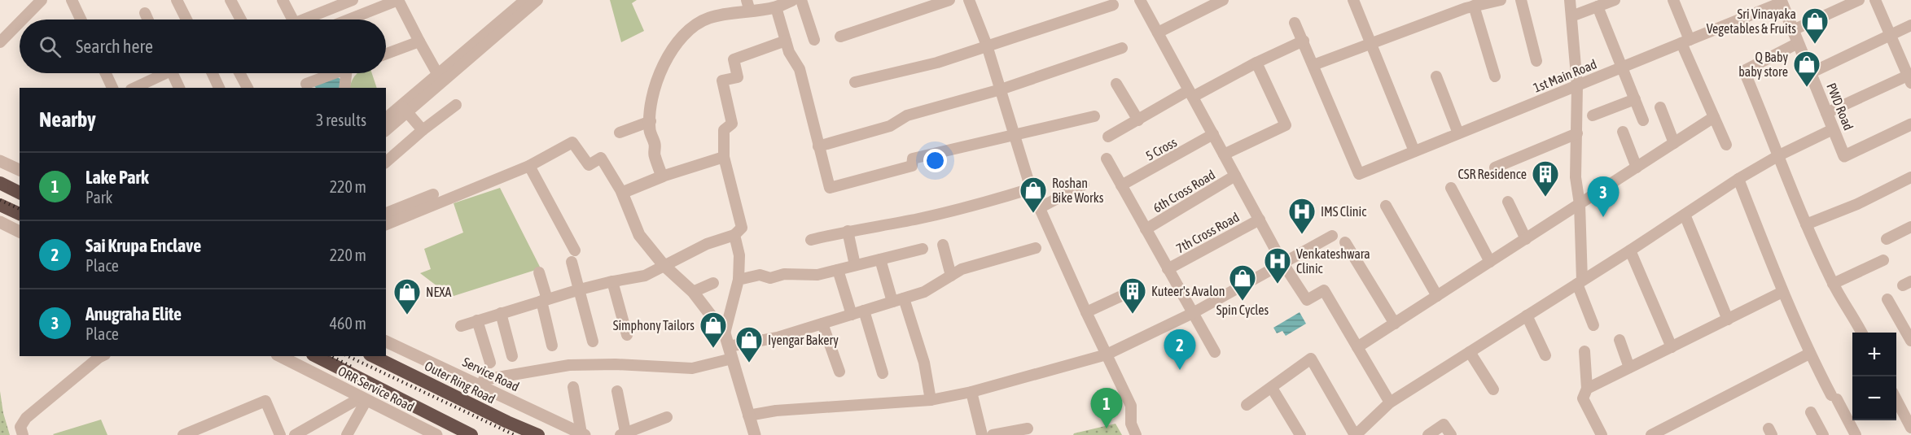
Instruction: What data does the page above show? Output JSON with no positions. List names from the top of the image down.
{
  "streets": {
    "highway": ["Outer Ring Road"],
    "street": [
      "1st Main Road",
      "PWD Road",
      "5 Cross",
      "6th Cross Road",
      "7th Cross Road",
      "Service Road",
      "ORR Service Road"
    ]
  },
  "crossings": [
    ["1st Main Road", "PWD Road"]
  ],
  "places": {
    "shop": [
      "Sri Vinayaka Vegetables & Fruits",
      "Q Baby baby store",
      "Roshan Bike Works",
      "Spin Cycles",
      "NEXA",
      "Simphony Tailors",
      "Iyengar Bakery"
    ],
    "building": ["CSR Residence", "Kuteer's Avalon"],
    "hospital": ["IMS Clinic", "Venkateshwara Clinic"]
  },
  "page": {
    "search": "Search here",
    "heading": ["Nearby", "3 results"],
    "list": [
      {
        "mark": "1",
        "name": "Lake Park",
        "note": "Park",
        "value": "220 m"
      },
      {
        "mark": "2",
        "name": "Sai Krupa Enclave",
        "note": "Place",
        "value": "220 m"
      },
      {
        "mark": "3",
        "name": "Anugraha Elite",
        "note": "Place",
        "value": "460 m"
      }
    ],
    "pins": ["3", "2", "1"],
    "map_buttons": ["+", "−"]
  }
}
